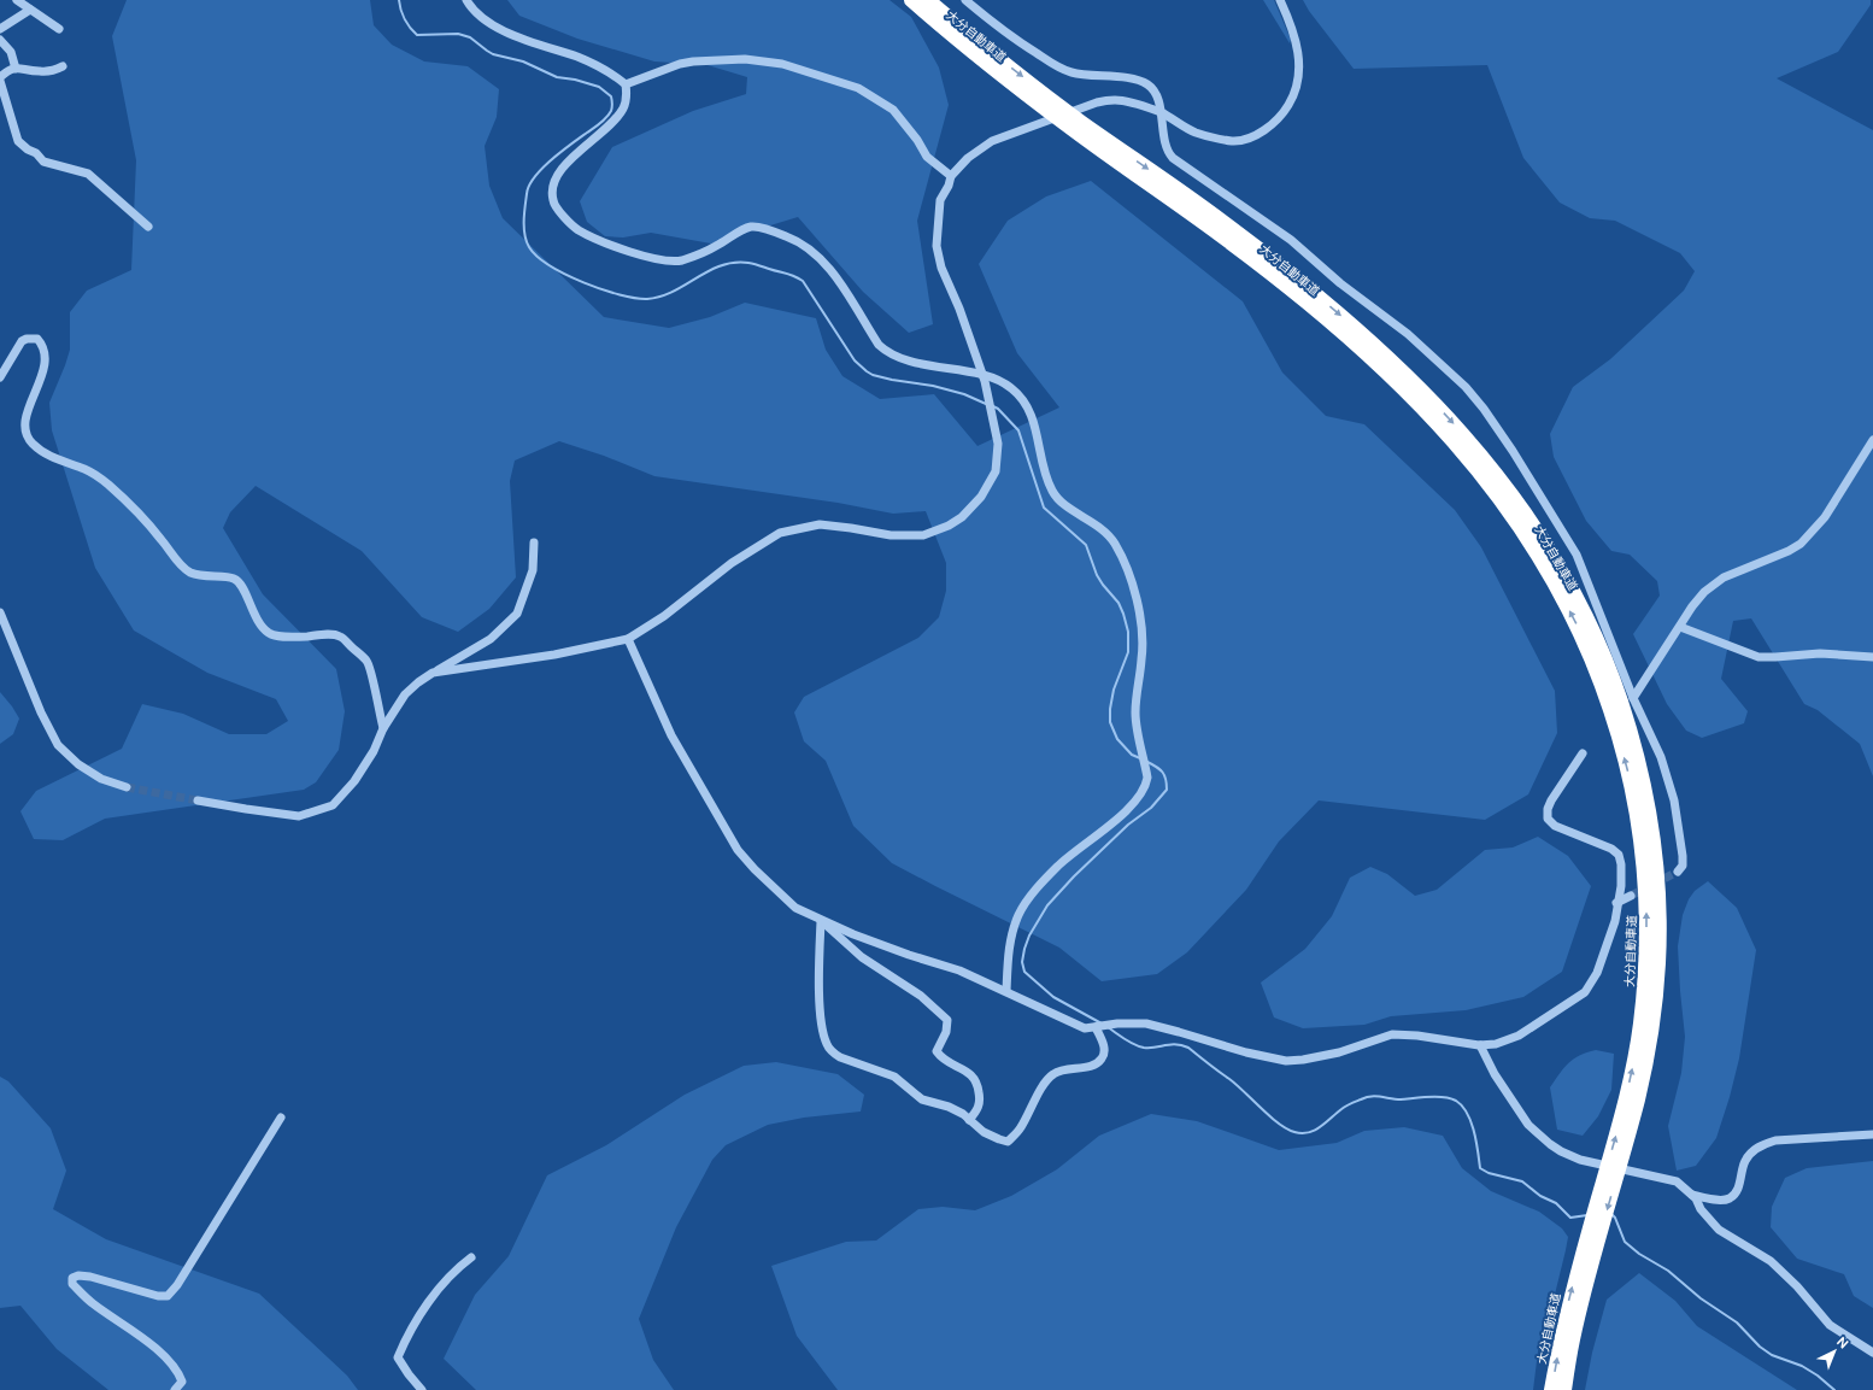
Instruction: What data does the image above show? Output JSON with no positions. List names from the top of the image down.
{
  "streets": {
    "highway": ["大分自動車道"]
  },
  "north": "top right"
}
